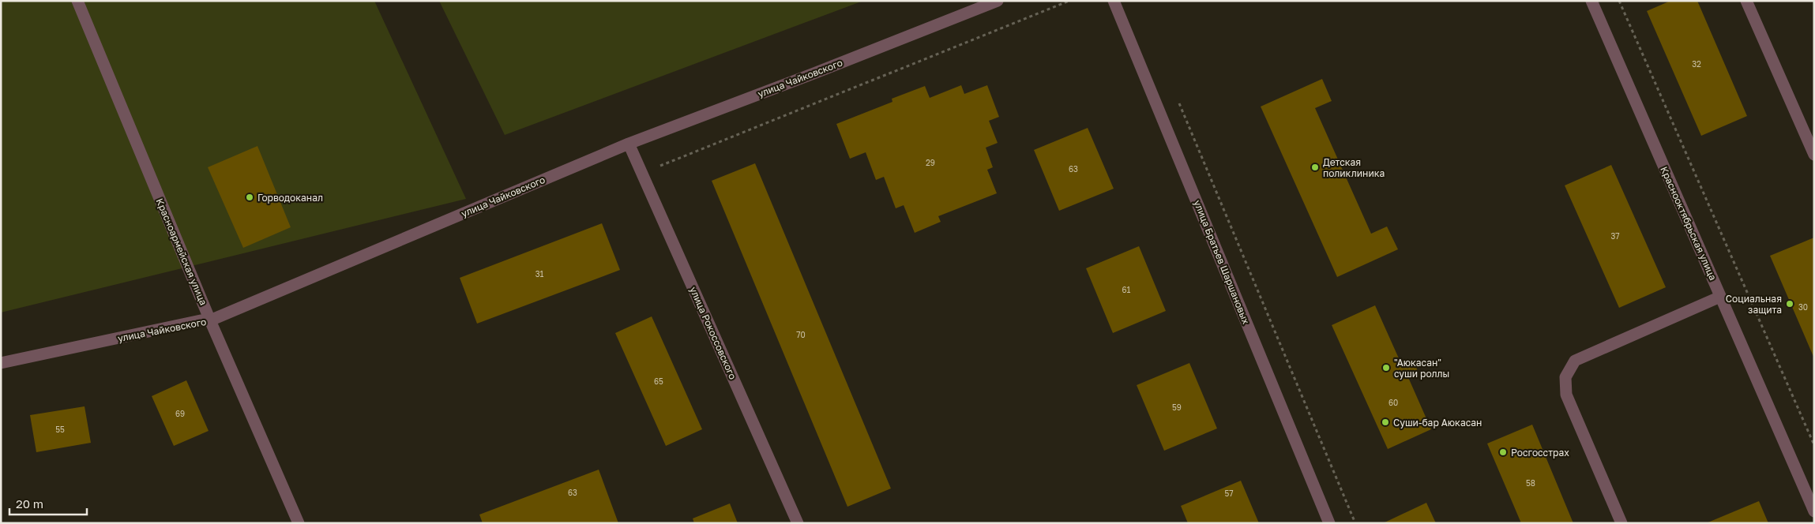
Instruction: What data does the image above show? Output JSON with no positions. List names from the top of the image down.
{
  "streets": {
    "street": [
      "улица Чайковского",
      "Краснооктябрьская улица",
      "Красноармейская улица",
      "улица Братьев Шаршановых",
      "улица Рокоссовского"
    ]
  },
  "crossings": [
    ["улица Чайковского", "Красноармейская улица"],
    ["улица Чайковского", "улица Рокоссовского"]
  ],
  "places": [
    "Детская поликлиника",
    "Горводоканал",
    "Социальная защита",
    "\"Аюкасан\" суши роллы",
    "Суши-бар Аюкасан",
    "Росгосстрах"
  ],
  "house_numbers": [
    "32",
    "29",
    "63",
    "37",
    "31",
    "61",
    "30",
    "70",
    "65",
    "60",
    "59",
    "69",
    "55",
    "58",
    "63",
    "57"
  ],
  "scale_bar": "20 m"
}
